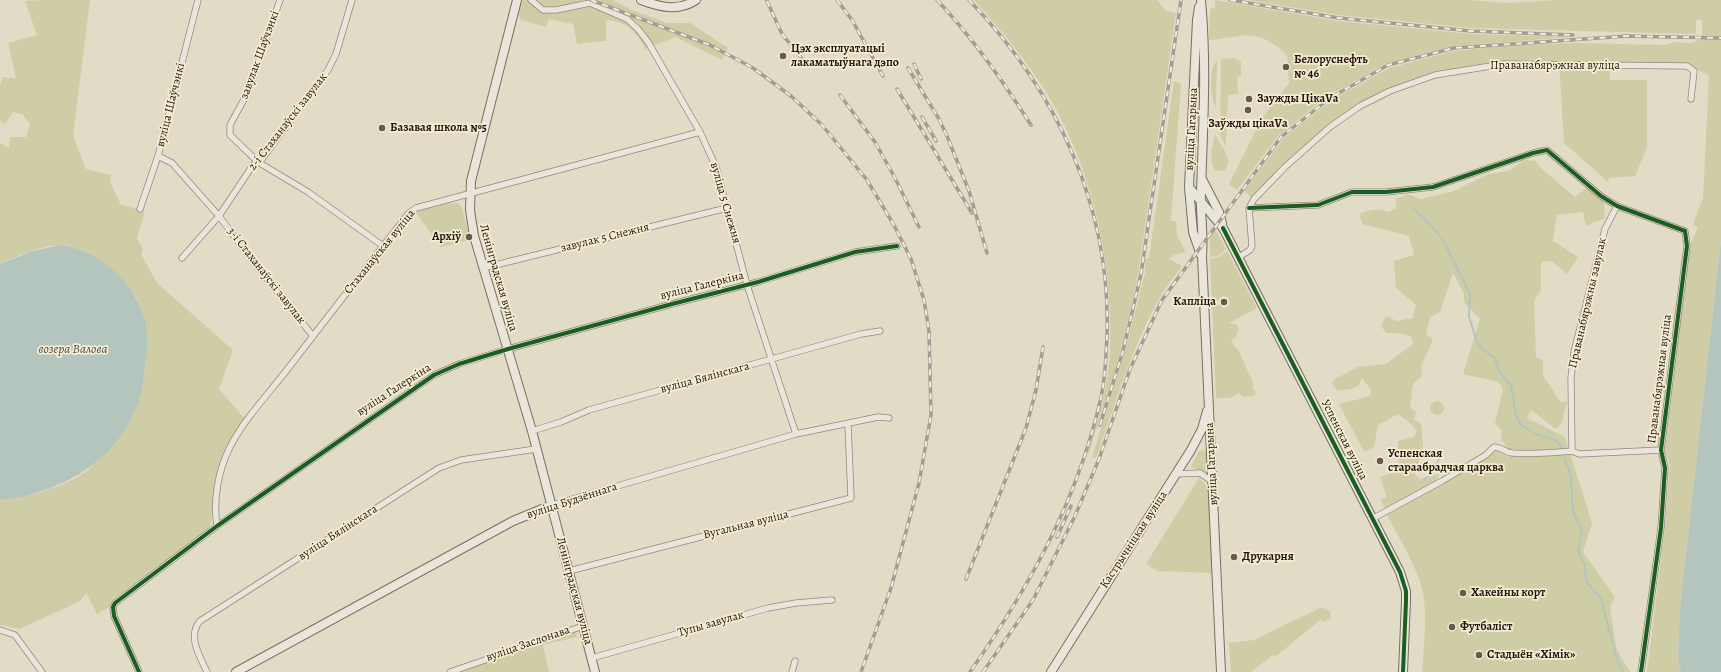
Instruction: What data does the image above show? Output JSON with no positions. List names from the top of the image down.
{
  "streets": {
    "main road": [
      "вуліца Гагарына",
      "Ленінградская вуліца",
      "Успенская вуліца",
      "вуліца Будзённага",
      "Кастрычніцкая вуліца"
    ],
    "street": [
      "завулак Шаўчэнкі",
      "Праванабярэжная вуліца",
      "вуліца Шаўчэнкі",
      "2-і Стаханаўскі завулак",
      "вуліца 5 Снежня",
      "завулак 5 Снежня",
      "Стаханаўская вуліца",
      "3-і Стаханаўскі завулак",
      "вуліца Галеркіна",
      "Праванабярэжны завулак",
      "вуліца Бялінскага",
      "Вугальная вуліца",
      "Тупы завулак",
      "вуліца Заслонава"
    ]
  },
  "crossings": [
    ["завулак Шаўчэнкі", "2-і Стаханаўскі завулак"],
    ["Праванабярэжная вуліца", "Праванабярэжны завулак"],
    ["вуліца Шаўчэнкі", "3-і Стаханаўскі завулак"],
    ["2-і Стаханаўскі завулак", "3-і Стаханаўскі завулак"],
    ["вуліца Гагарына", "Успенская вуліца"],
    ["вуліца Гагарына", "Кастрычніцкая вуліца"],
    ["вуліца 5 Снежня", "завулак 5 Снежня"],
    ["вуліца 5 Снежня", "Стаханаўская вуліца"],
    ["вуліца 5 Снежня", "вуліца Галеркіна"],
    ["вуліца 5 Снежня", "вуліца Бялінскага"],
    ["вуліца 5 Снежня", "вуліца Будзённага"],
    ["завулак 5 Снежня", "Ленінградская вуліца"],
    ["Стаханаўская вуліца", "3-і Стаханаўскі завулак"],
    ["Стаханаўская вуліца", "Ленінградская вуліца"],
    ["Стаханаўская вуліца", "вуліца Галеркіна"],
    ["Ленінградская вуліца", "вуліца Галеркіна"],
    ["Ленінградская вуліца", "вуліца Бялінскага"],
    ["Ленінградская вуліца", "вуліца Будзённага"],
    ["Ленінградская вуліца", "Вугальная вуліца"],
    ["Ленінградская вуліца", "Тупы завулак"],
    ["Ленінградская вуліца", "вуліца Заслонава"],
    ["вуліца Будзённага", "Вугальная вуліца"]
  ],
  "water": ["возера Валова"],
  "places": [
    "Цэх эксплуатацыі лакаматыўнага дэпо",
    "Белоруснефть № 46",
    "Заужды ЦікаVа",
    "Заўжды цікаVа",
    "Базавая школа №5",
    "Архіў",
    "Капліца",
    "Успенская стараабрадчая царква",
    "Друкарня",
    "Хакейны корт",
    "Футбаліст",
    "Стадыён «Хімік»"
  ]
}
